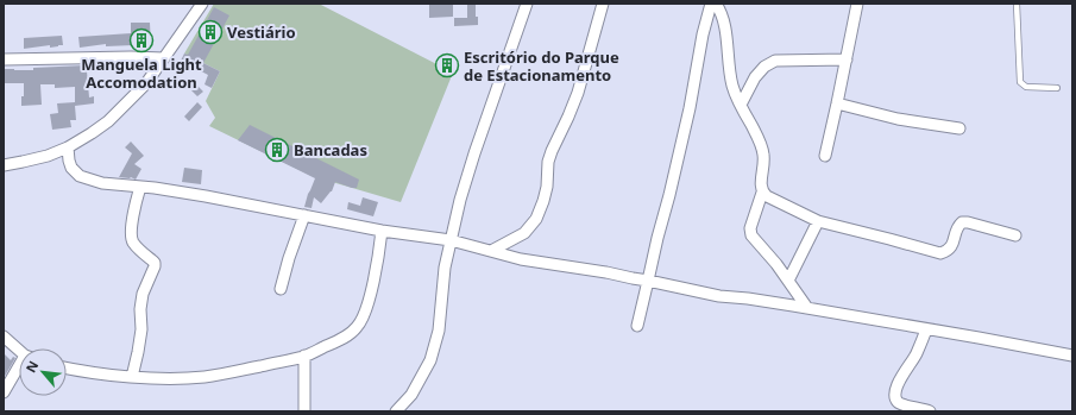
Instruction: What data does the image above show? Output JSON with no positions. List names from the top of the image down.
{
  "places": {
    "building": [
      "Vestiário",
      "Manguela Light Accomodation",
      "Escritório do Parque de Estacionamento",
      "Bancadas"
    ]
  },
  "north": "top left"
}
